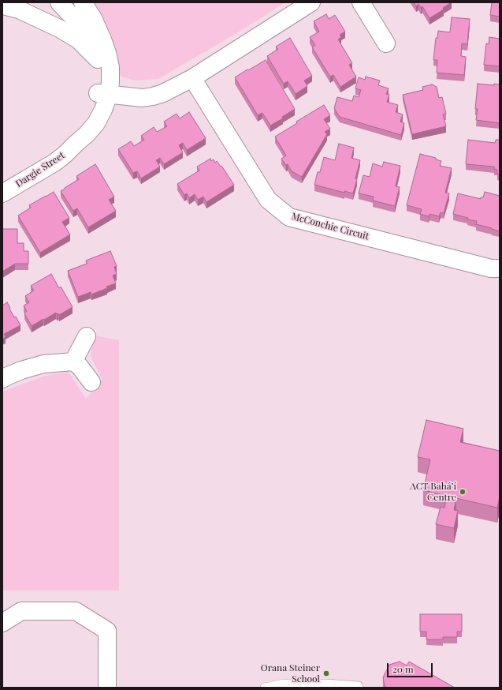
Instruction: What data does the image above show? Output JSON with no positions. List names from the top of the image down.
{
  "streets": {
    "street": ["Dargie Street", "McConchie Circuit"]
  },
  "places": ["ACT Bahá’í Centre", "Orana Steiner School"],
  "scale_bar": "20 m"
}
